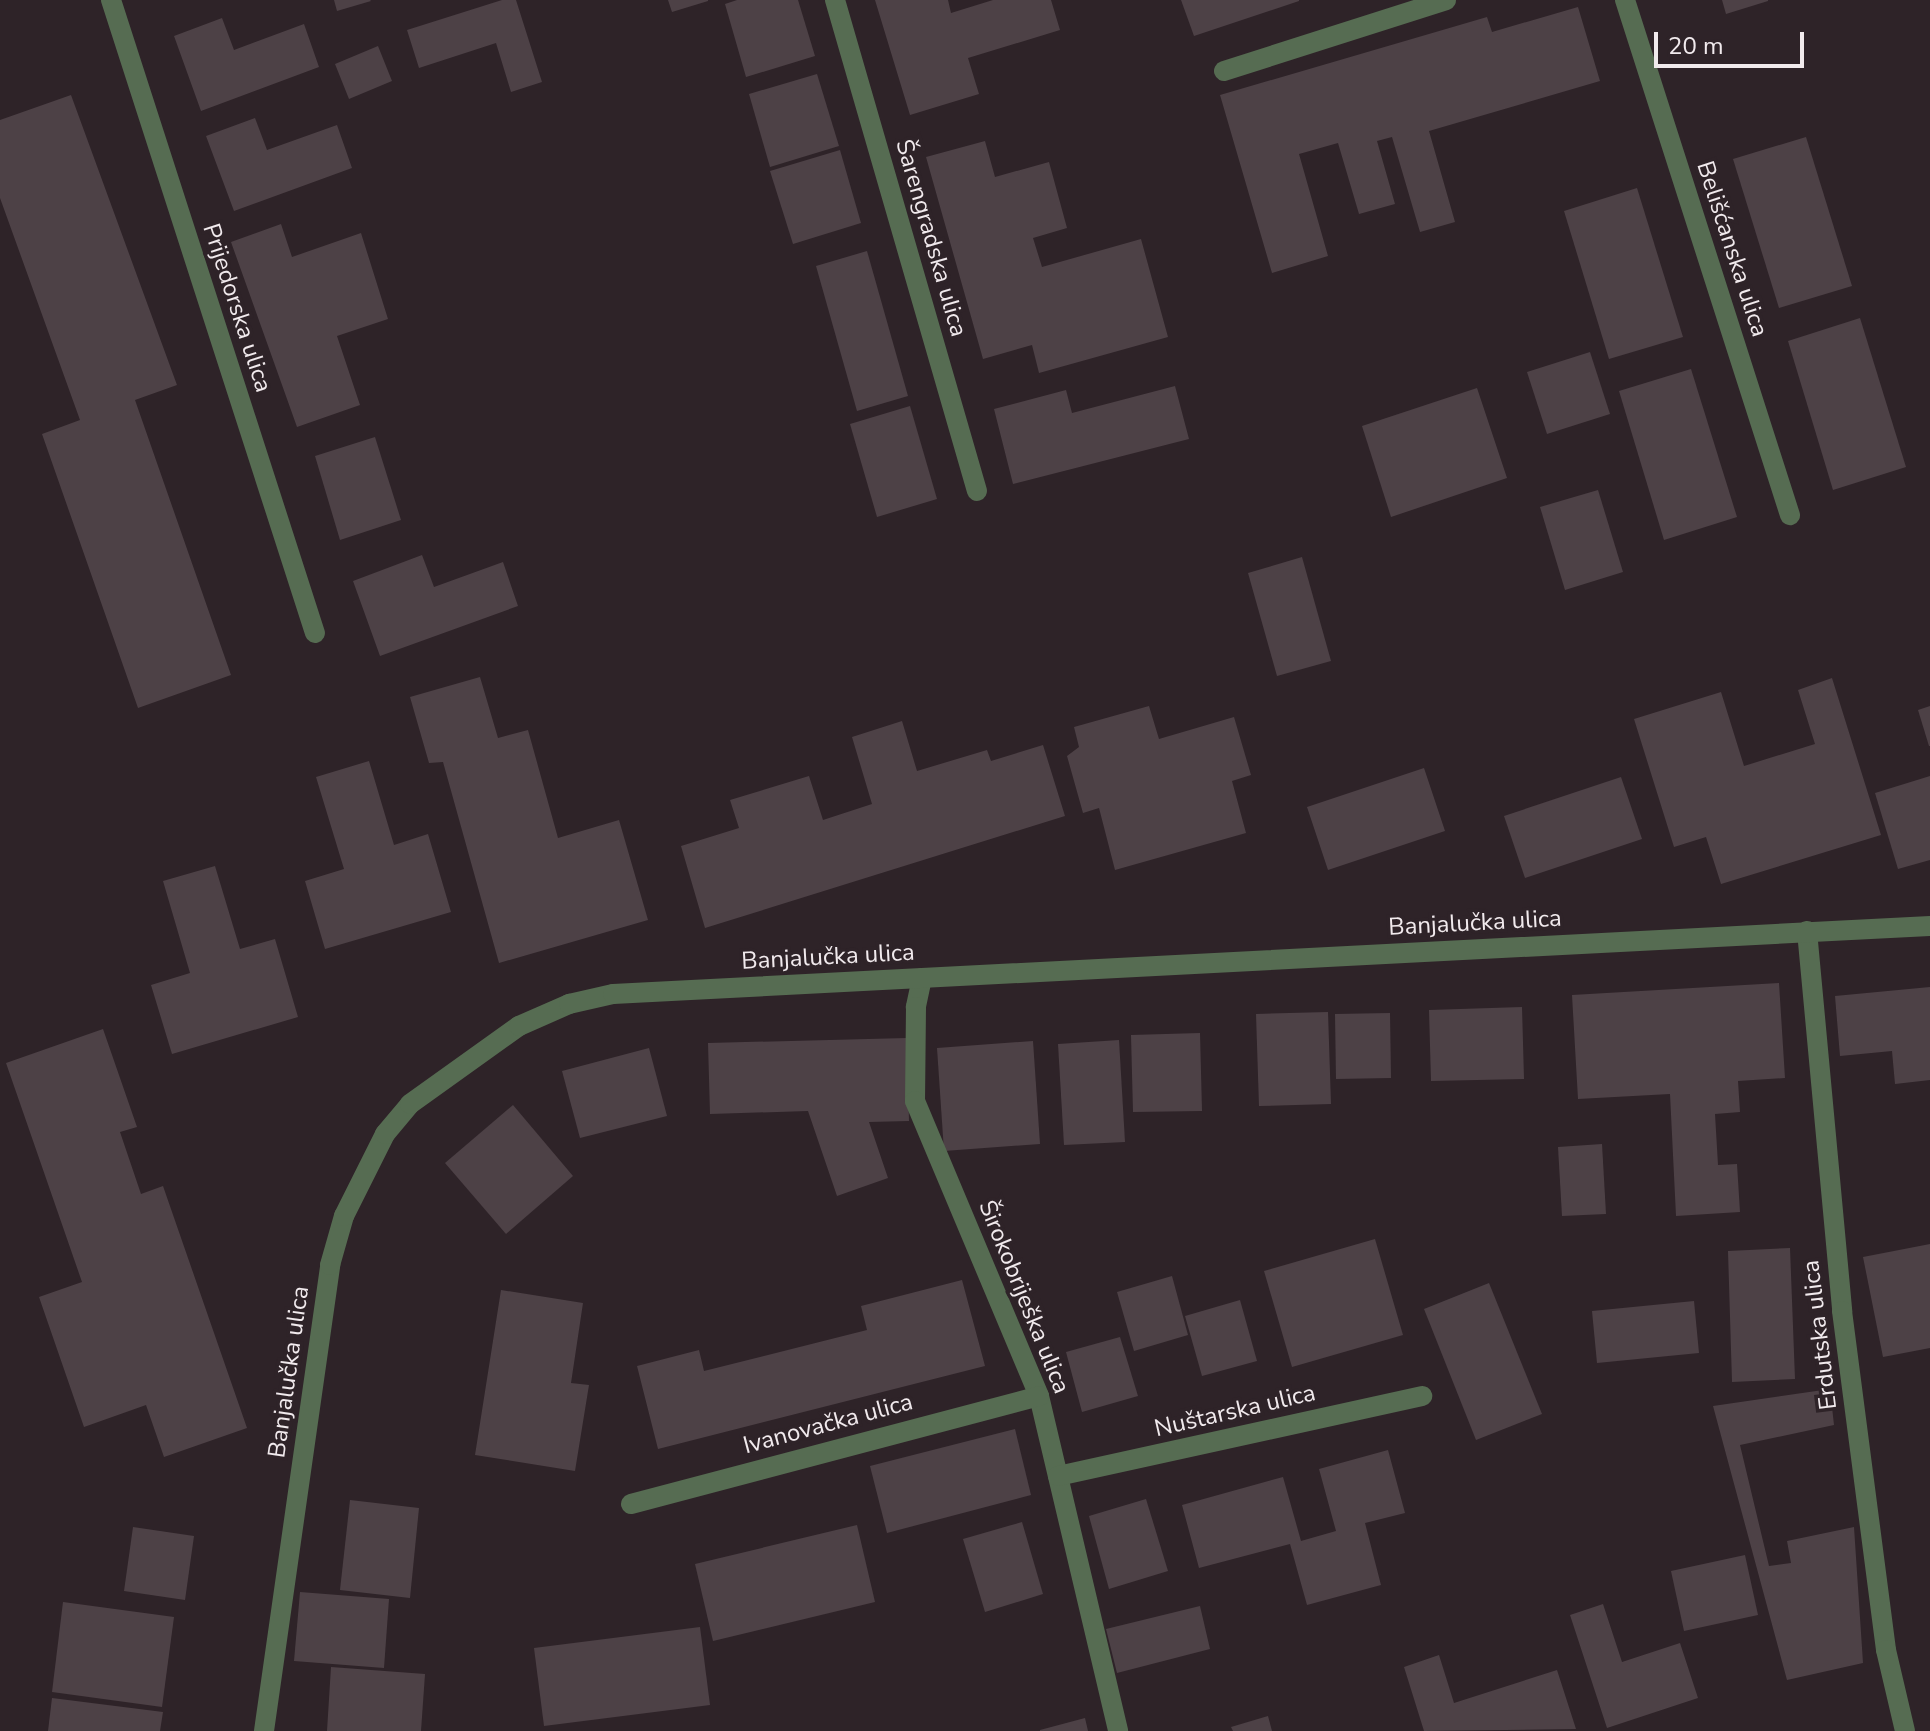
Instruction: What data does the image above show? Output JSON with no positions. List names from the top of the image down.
{
  "streets": {
    "street": [
      "Šarengradska ulica",
      "Belišćanska ulica",
      "Prijedorska ulica",
      "Banjalučka ulica",
      "Širokobriješka ulica",
      "Erdutska ulica",
      "Nuštarska ulica",
      "Ivanovačka ulica"
    ]
  },
  "crossings": [
    ["Banjalučka ulica", "Širokobriješka ulica"],
    ["Banjalučka ulica", "Erdutska ulica"],
    ["Širokobriješka ulica", "Nuštarska ulica"],
    ["Širokobriješka ulica", "Ivanovačka ulica"]
  ],
  "scale_bar": "20 m"
}
